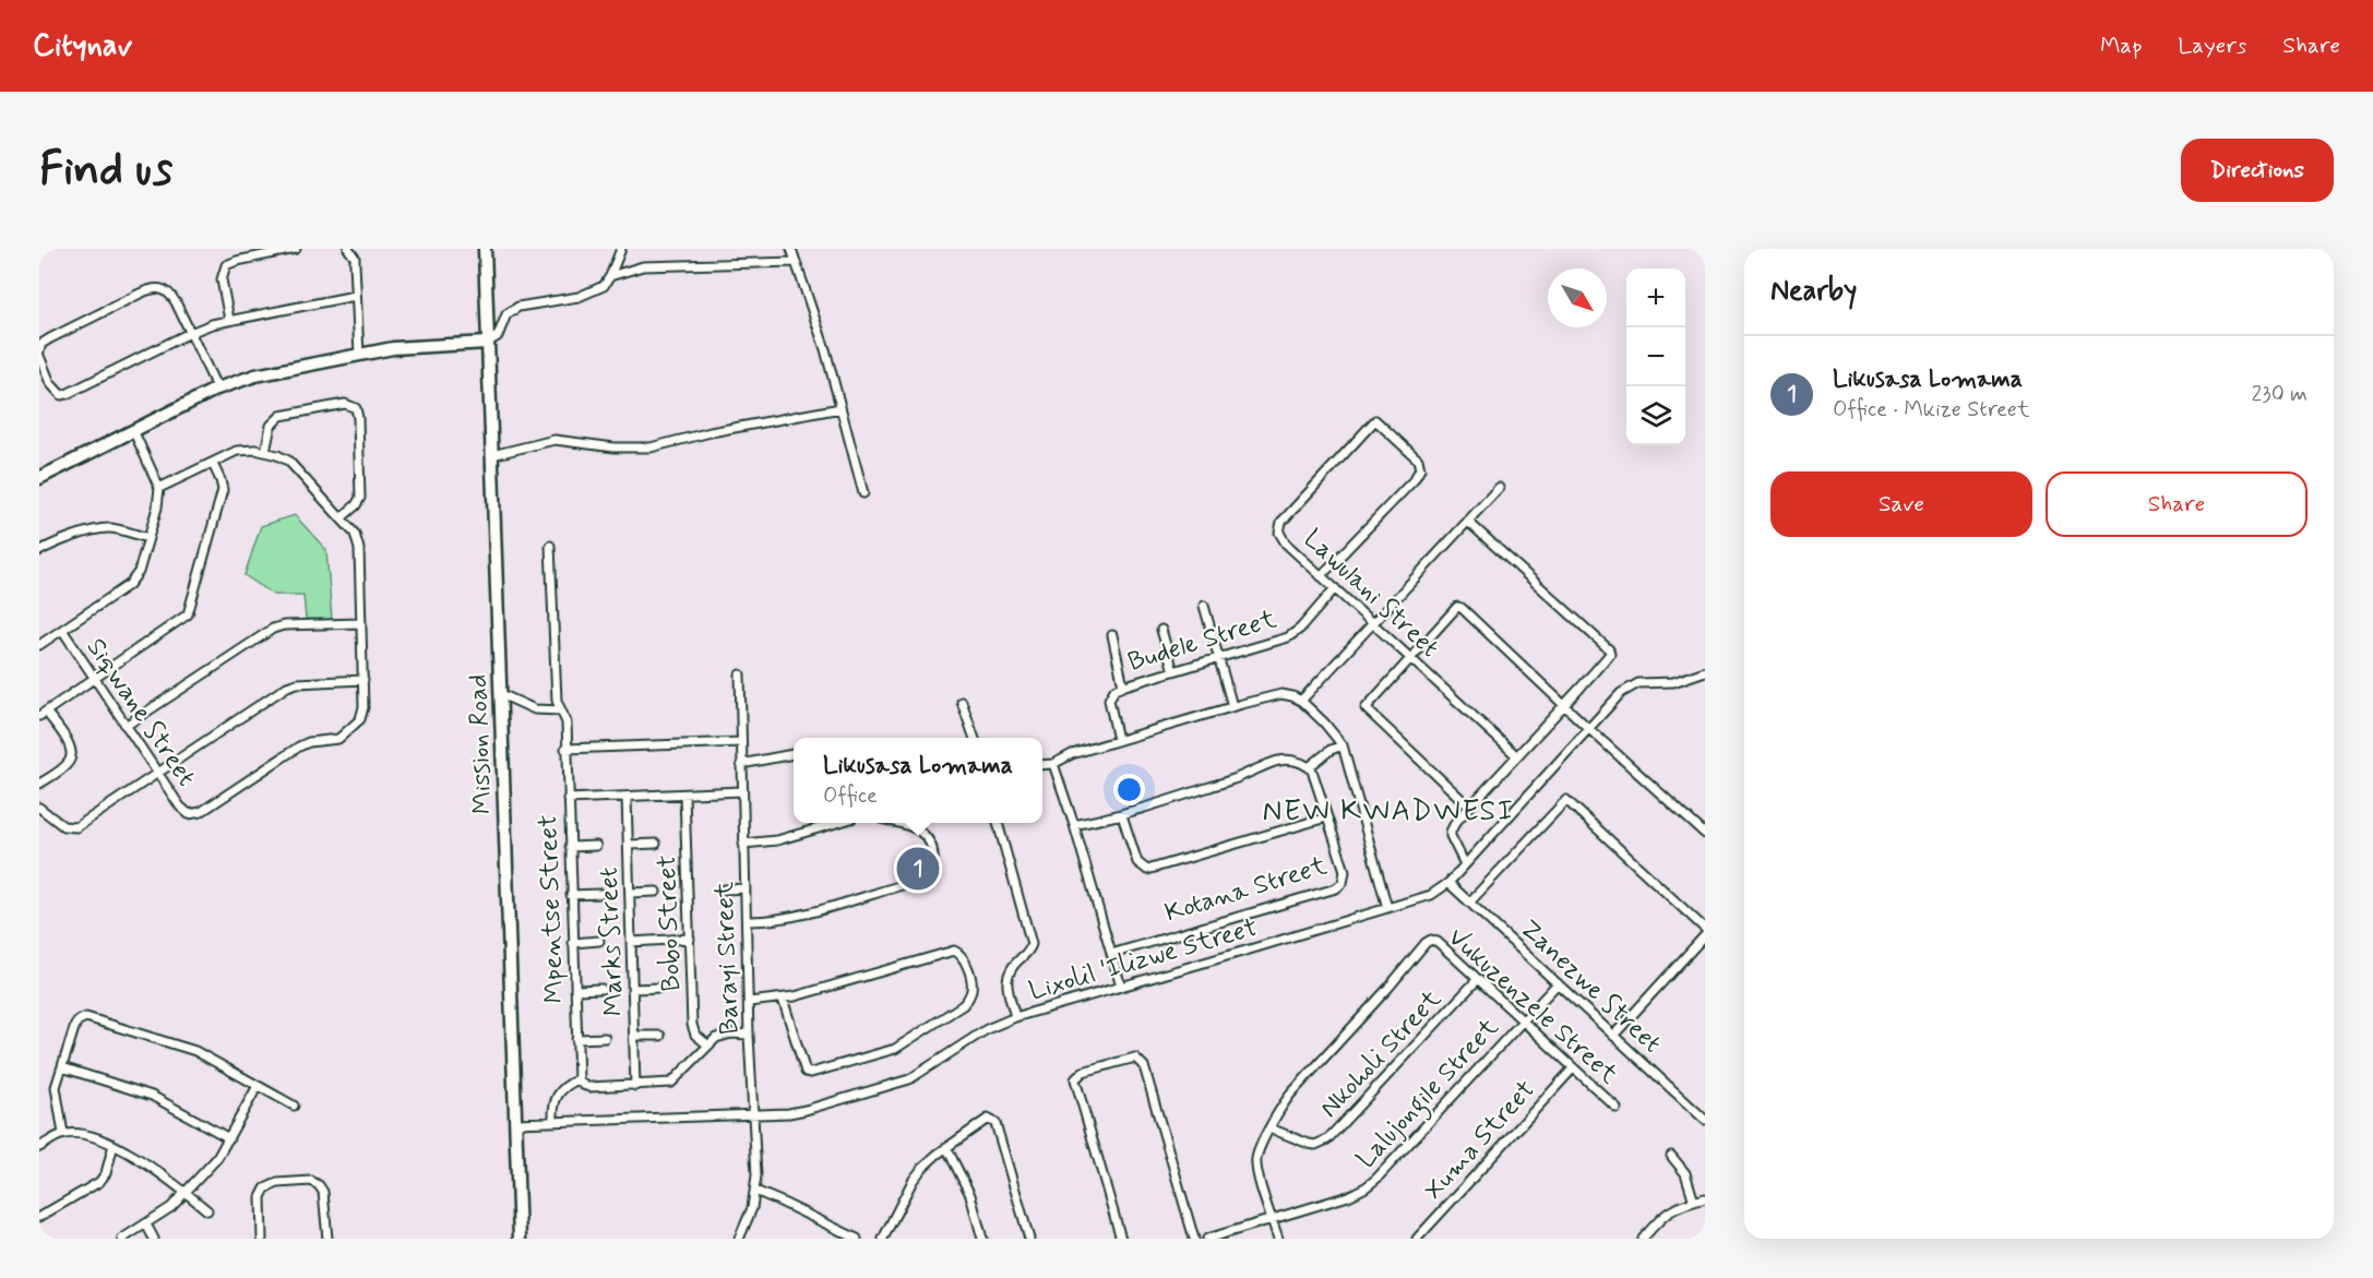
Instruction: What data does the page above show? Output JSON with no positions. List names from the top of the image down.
{
  "streets": {
    "street": [
      "Lawulani Street",
      "Budele Street",
      "Siqwane Street",
      "Mission Road",
      "Kotana Street",
      "Mpentse Street",
      "Bobo Street",
      "Marks Street",
      "Barayi Street",
      "Lixolil 'Ilizwe Street",
      "Zanezwe Street",
      "Vukuzenzele Street",
      "Nkoholi Street",
      "Lalujongile Street",
      "Xuma Street"
    ]
  },
  "crossings": [
    ["Lawulani Street", "Budele Street"],
    ["Mission Road", "Lixolil 'Ilizwe Street"],
    ["Barayi Street", "Lixolil 'Ilizwe Street"],
    ["Lixolil 'Ilizwe Street", "Zanezwe Street"],
    ["Zanezwe Street", "Lalujongile Street"],
    ["Vukuzenzele Street", "Nkoholi Street"],
    ["Vukuzenzele Street", "Lalujongile Street"],
    ["Vukuzenzele Street", "Xuma Street"]
  ],
  "districts": ["NEW KWADWESI"],
  "north": "bottom right",
  "page": {
    "header": "Citynav",
    "nav": ["Map", "Layers", "Share"],
    "buttons": [
      "Directions",
      ["Save", "Share"]
    ],
    "title": "Find us",
    "heading": "Nearby",
    "map_buttons": ["+", "−"],
    "list": [
      {
        "mark": "1",
        "name": "Likusasa Lomama",
        "note": "Office · Mkize Street",
        "value": "230 m"
      }
    ],
    "popup": ["Likusasa Lomama", "Office"],
    "pins": "1"
  }
}
